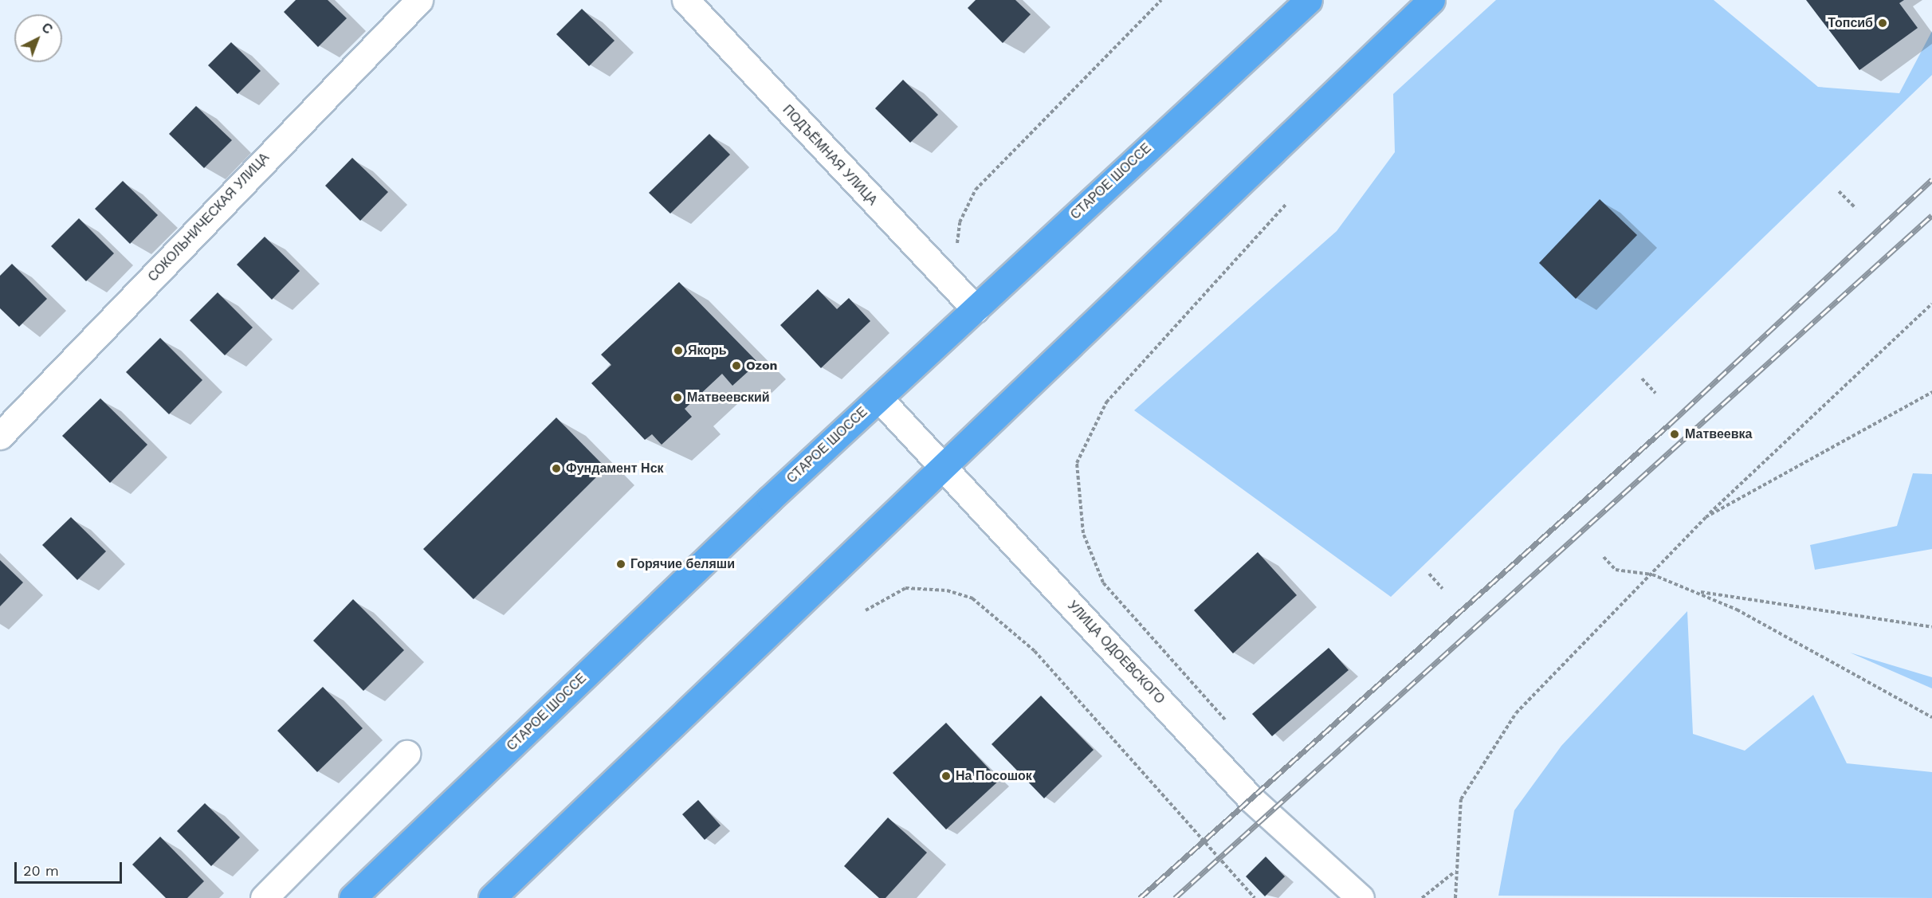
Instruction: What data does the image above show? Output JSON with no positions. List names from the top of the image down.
{
  "streets": {
    "highway": ["СТАРОЕ ШОССЕ"],
    "street": ["ПОДЪЁМНАЯ УЛИЦА", "СОКОЛЬНИЧЕСКАЯ УЛИЦА", "УЛИЦА ОДОЕВСКОГО"]
  },
  "crossings": [
    ["ПОДЪЁМНАЯ УЛИЦА", "СТАРОЕ ШОССЕ"],
    ["СТАРОЕ ШОССЕ", "УЛИЦА ОДОЕВСКОГО"]
  ],
  "places": [
    "Топсиб",
    "Якорь",
    "Ozon",
    "Матвеевский",
    "Матвеевка",
    "Фундамент Нск",
    "Горячие беляши",
    "На Посошок"
  ],
  "scale_bar": "20 m",
  "north": "top right"
}
